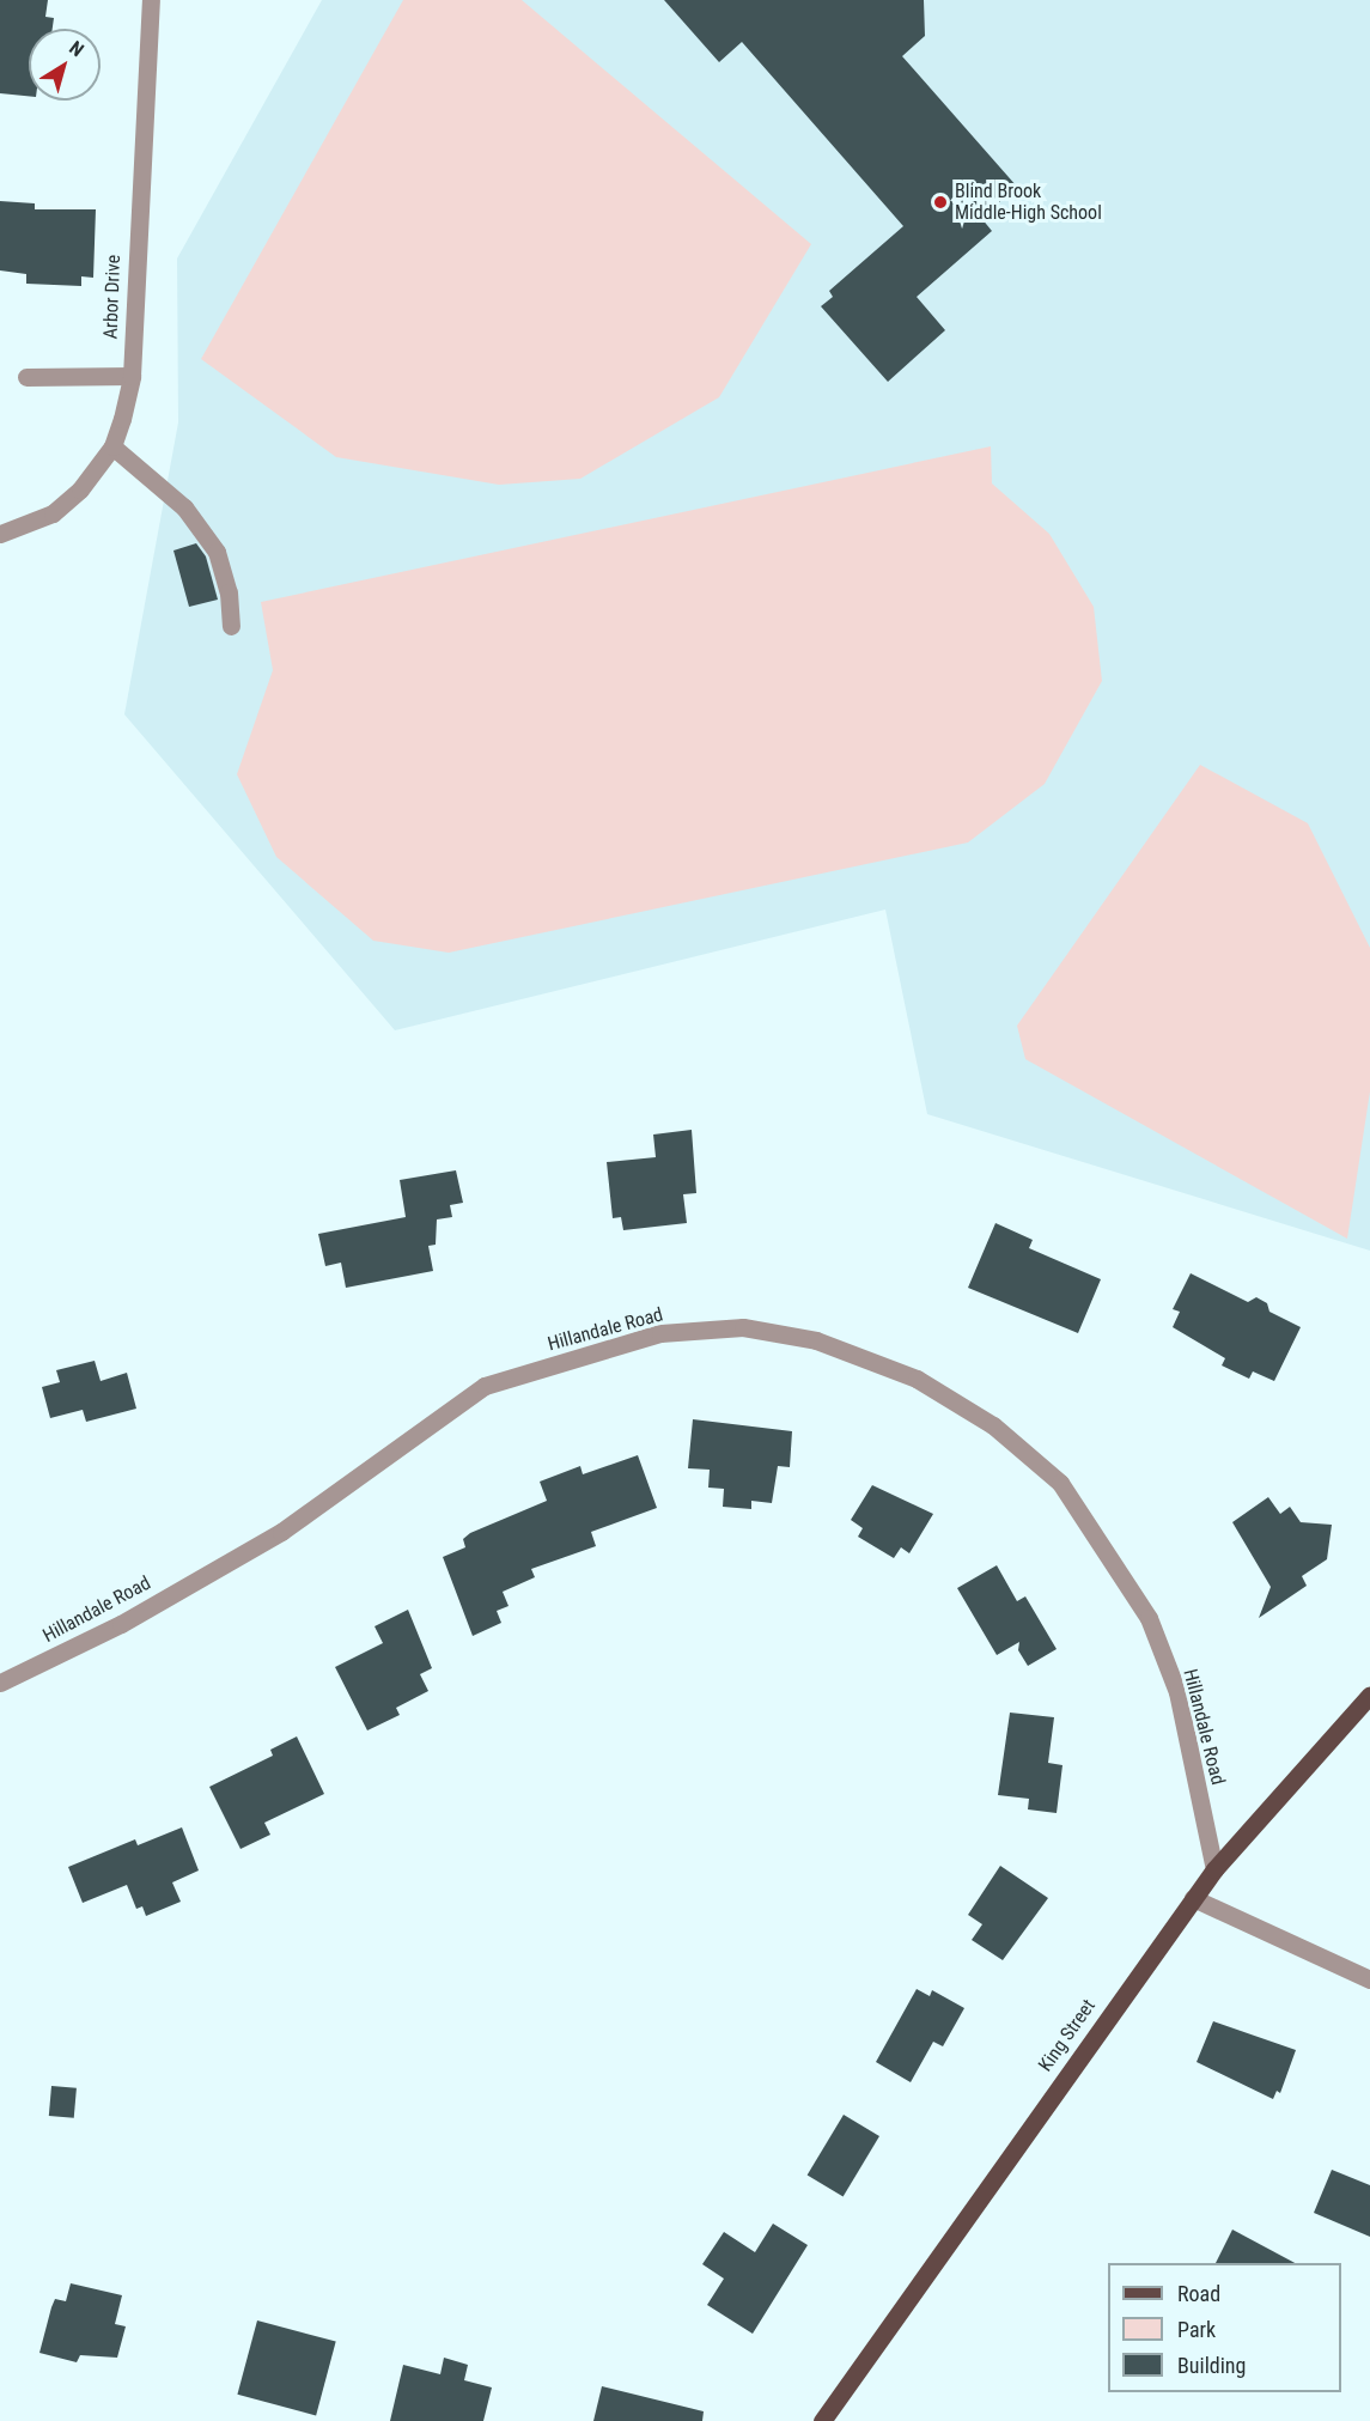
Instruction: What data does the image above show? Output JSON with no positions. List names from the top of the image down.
{
  "streets": {
    "main road": ["King Street"],
    "street": ["Arbor Drive", "Hillandale Road"]
  },
  "crossings": [
    ["Hillandale Road", "King Street"]
  ],
  "places": ["Blind Brook Middle-High School"],
  "legend": ["Road", "Park", "Building"],
  "north": "top right"
}
